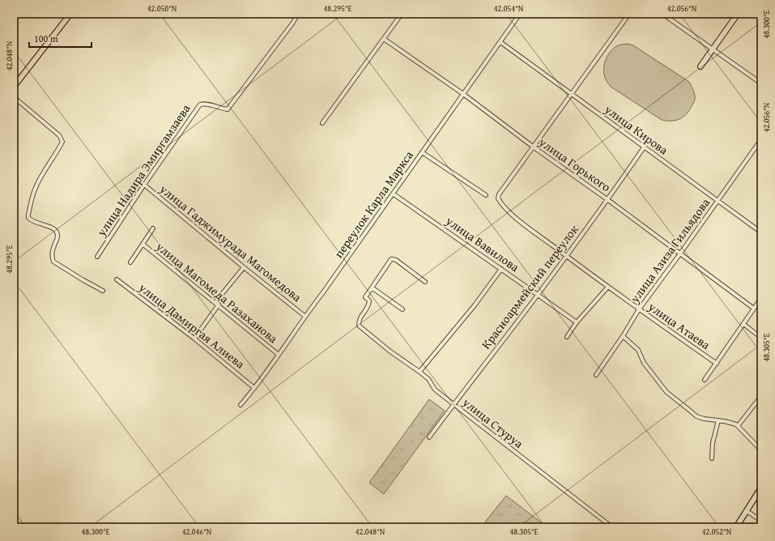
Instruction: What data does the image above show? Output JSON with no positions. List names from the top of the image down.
{
  "streets": {
    "street": [
      "улица Кирова",
      "улица Горького",
      "улица Надира Эмиргамзаева",
      "переулок Карла Маркса",
      "улица Гаджимурада Магомедова",
      "улица Вавилова",
      "улица Азиза Гильядова",
      "Красноармейский переулок",
      "улица Магомеда Разаханова",
      "улица Дамиргая Алиева",
      "улица Атаева",
      "улица Стуруа"
    ]
  },
  "crossings": [
    ["улица Кирова", "переулок Карла Маркса"],
    ["улица Кирова", "улица Азиза Гильядова"],
    ["улица Кирова", "Красноармейский переулок"],
    ["улица Горького", "переулок Карла Маркса"],
    ["улица Горького", "улица Азиза Гильядова"],
    ["улица Горького", "Красноармейский переулок"],
    ["улица Горького", "улица Атаева"],
    ["улица Надира Эмиргамзаева", "улица Гаджимурада Магомедова"],
    ["переулок Карла Маркса", "улица Гаджимурада Магомедова"],
    ["переулок Карла Маркса", "улица Вавилова"],
    ["переулок Карла Маркса", "улица Магомеда Разаханова"],
    ["переулок Карла Маркса", "улица Дамиргая Алиева"],
    ["улица Вавилова", "Красноармейский переулок"],
    ["улица Азиза Гильядова", "улица Атаева"],
    ["Красноармейский переулок", "улица Атаева"],
    ["Красноармейский переулок", "улица Стуруа"]
  ],
  "scale_bar": "100 m",
  "coordinates": [
    "42.050°N",
    "48.295°E",
    "42.054°N",
    "42.056°N",
    "48.300°E",
    "42.048°N",
    "48.305°E",
    "42.046°N",
    "42.052°N"
  ]
}
